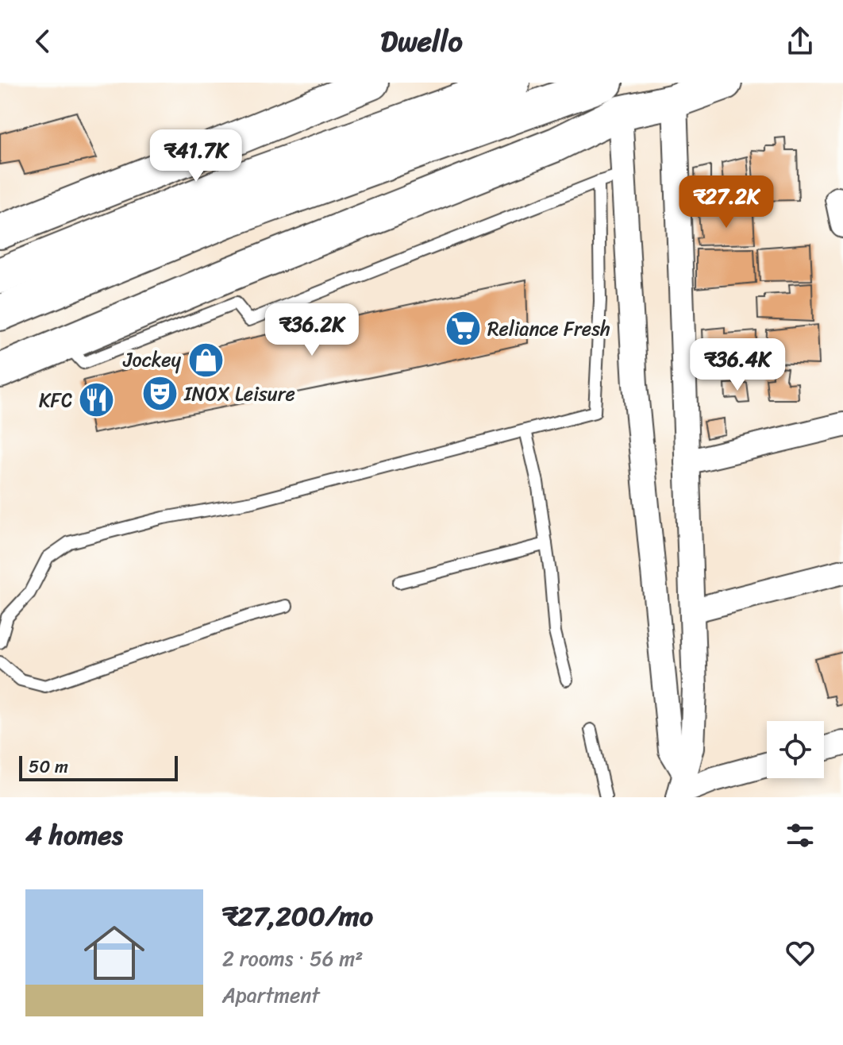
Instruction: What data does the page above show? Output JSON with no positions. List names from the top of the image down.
{
  "places": {
    "supermarket": ["Reliance Fresh"],
    "shop": ["Jockey"],
    "theatre": ["INOX Leisure"],
    "restaurant": ["KFC"]
  },
  "scale_bar": "50 m",
  "page": {
    "header": "Dwello",
    "price": [
      "₹41.7K",
      "₹27.2K",
      "₹36.2K",
      "₹36.4K"
    ],
    "scale": "50 m",
    "heading": "4 homes",
    "list": [
      {
        "name": "₹27,200/mo",
        "note": "2 rooms · 56 m² · Apartment"
      }
    ]
  }
}
